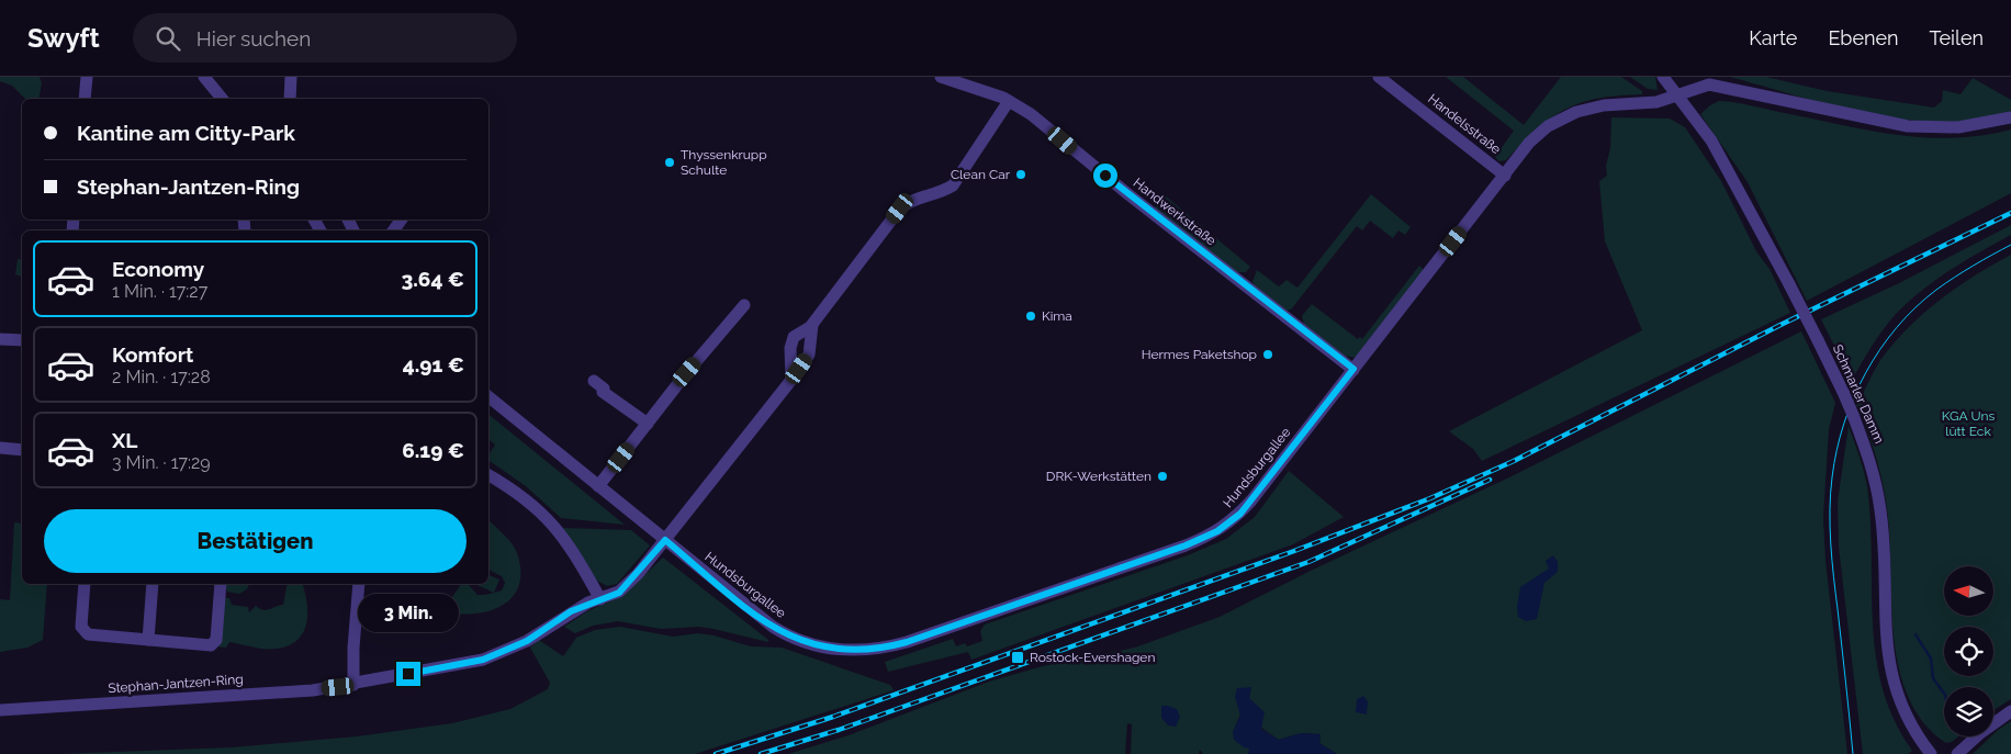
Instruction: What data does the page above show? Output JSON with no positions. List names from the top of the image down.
{
  "streets": {
    "street": [
      "Handelsstraße",
      "Handwerkstraße",
      "Schmarler Damm",
      "Hundsburgallee",
      "Stephan-Jantzen-Ring"
    ]
  },
  "crossings": [
    ["Handelsstraße", "Hundsburgallee"],
    ["Handwerkstraße", "Hundsburgallee"],
    ["Schmarler Damm", "Hundsburgallee"],
    ["Hundsburgallee", "Stephan-Jantzen-Ring"]
  ],
  "parks": ["KGA Uns lütt Eck"],
  "places": {
    "other": [
      "Thyssenkrupp Schulte",
      "Clean Car",
      "Kima",
      "Hermes Paketshop",
      "DRK-Werkstätten"
    ],
    "transit": ["Rostock-Evershagen"]
  },
  "north": "left",
  "page": {
    "header": "Swyft",
    "search": "Hier suchen",
    "nav": ["Karte", "Ebenen", "Teilen"],
    "banner": ["Kantine am Citty-Park", "Stephan-Jantzen-Ring"],
    "list": [
      {
        "name": "Economy",
        "note": "1 Min. · 17:27",
        "value": "3.64 €"
      },
      {
        "name": "Komfort",
        "note": "2 Min. · 17:28",
        "value": "4.91 €"
      },
      {
        "name": "XL",
        "note": "3 Min. · 17:29",
        "value": "6.19 €"
      }
    ],
    "buttons": "Bestätigen",
    "bubble": "3 Min."
  }
}
